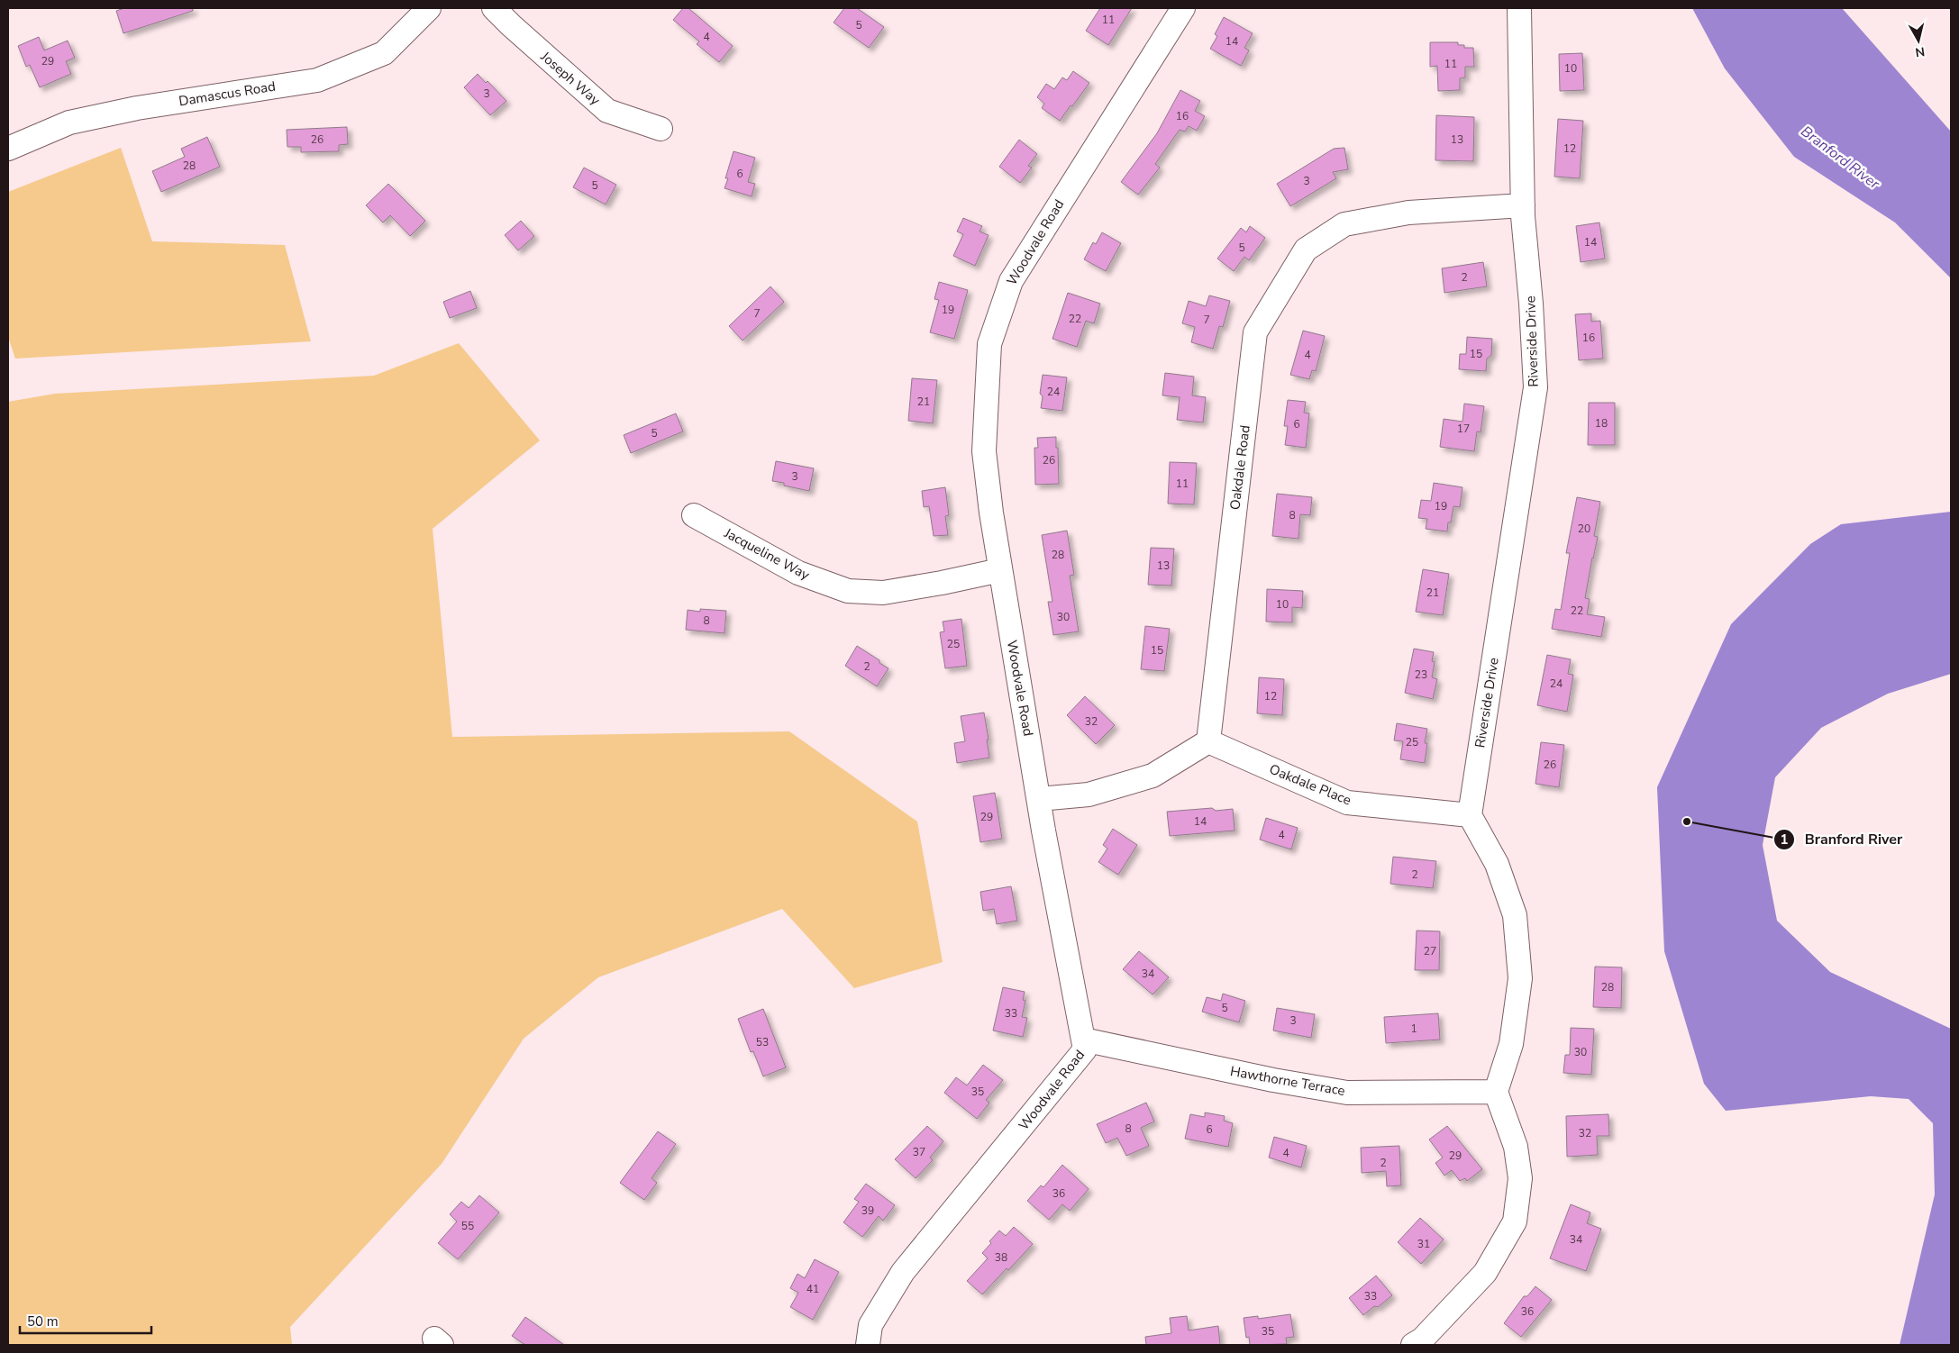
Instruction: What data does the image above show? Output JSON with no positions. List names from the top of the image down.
{
  "streets": {
    "street": [
      "Joseph Way",
      "Damascus Road",
      "Woodvale Road",
      "Riverside Drive",
      "Oakdale Road",
      "Jacqueline Way",
      "Oakdale Place",
      "Hawthorne Terrace"
    ]
  },
  "crossings": [
    ["Woodvale Road", "Jacqueline Way"],
    ["Woodvale Road", "Hawthorne Terrace"],
    ["Riverside Drive", "Oakdale Road"],
    ["Riverside Drive", "Oakdale Place"],
    ["Oakdale Road", "Oakdale Place"]
  ],
  "water": ["Branford River"],
  "places": ["Branford River"],
  "house_numbers": [
    "11",
    "5",
    "4",
    "14",
    "29",
    "11",
    "10",
    "3",
    "16",
    "26",
    "13",
    "12",
    "28",
    "6",
    "3",
    "5",
    "14",
    "5",
    "2",
    "19",
    "7",
    "22",
    "7",
    "16",
    "15",
    "4",
    "24",
    "21",
    "18",
    "6",
    "17",
    "5",
    "26",
    "3",
    "11",
    "19",
    "8",
    "20",
    "28",
    "13",
    "21",
    "10",
    "22",
    "30",
    "8",
    "25",
    "15",
    "2",
    "23",
    "24",
    "12",
    "32",
    "25",
    "26",
    "29",
    "14",
    "4",
    "2",
    "27",
    "34",
    "28",
    "5",
    "33",
    "3",
    "1",
    "53",
    "30",
    "35",
    "8",
    "6",
    "32",
    "37",
    "4",
    "29",
    "2",
    "36",
    "39",
    "55",
    "34",
    "31",
    "38",
    "41",
    "33",
    "36",
    "35"
  ],
  "scale_bar": "50 m",
  "north": "bottom"
}
